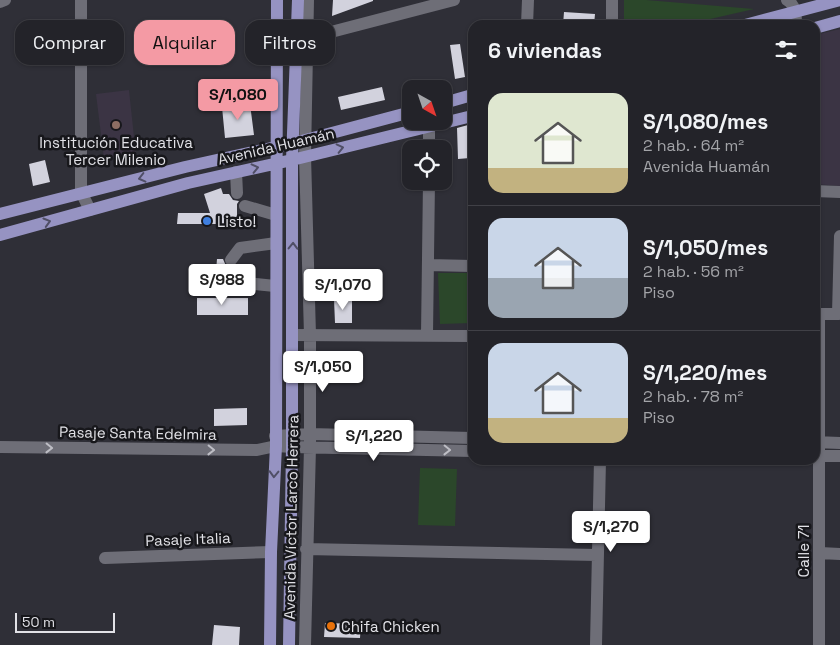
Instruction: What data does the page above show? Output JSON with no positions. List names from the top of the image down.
{
  "streets": {
    "main road": ["Avenida Huamán", "Avenida Víctor Larco Herrera"],
    "street": ["Pasaje Santa Edelmira", "Pasaje Italia", "Calle 71"]
  },
  "crossings": [
    ["Avenida Huamán", "Avenida Víctor Larco Herrera"],
    ["Pasaje Santa Edelmira", "Avenida Víctor Larco Herrera"],
    ["Avenida Víctor Larco Herrera", "Pasaje Italia"]
  ],
  "one_way": ["Pasaje Santa Edelmira"],
  "places": ["Institución Educativa Tercer Milenio", "Listo!", "Chifa Chicken"],
  "scale_bar": "50 m",
  "north": "bottom right",
  "page": {
    "chip": ["Comprar", "Alquilar", "Filtros"],
    "heading": "6 viviendas",
    "price": [
      "S/1,080",
      "S/988",
      "S/1,070",
      "S/1,050",
      "S/1,220",
      "S/1,270"
    ],
    "list": [
      {
        "name": "S/1,080/mes",
        "note": "2 hab. · 64 m² · Avenida Huamán"
      },
      {
        "name": "S/1,050/mes",
        "note": "2 hab. · 56 m² · Piso"
      },
      {
        "name": "S/1,220/mes",
        "note": "2 hab. · 78 m² · Piso"
      }
    ],
    "scale": "50 m"
  }
}
